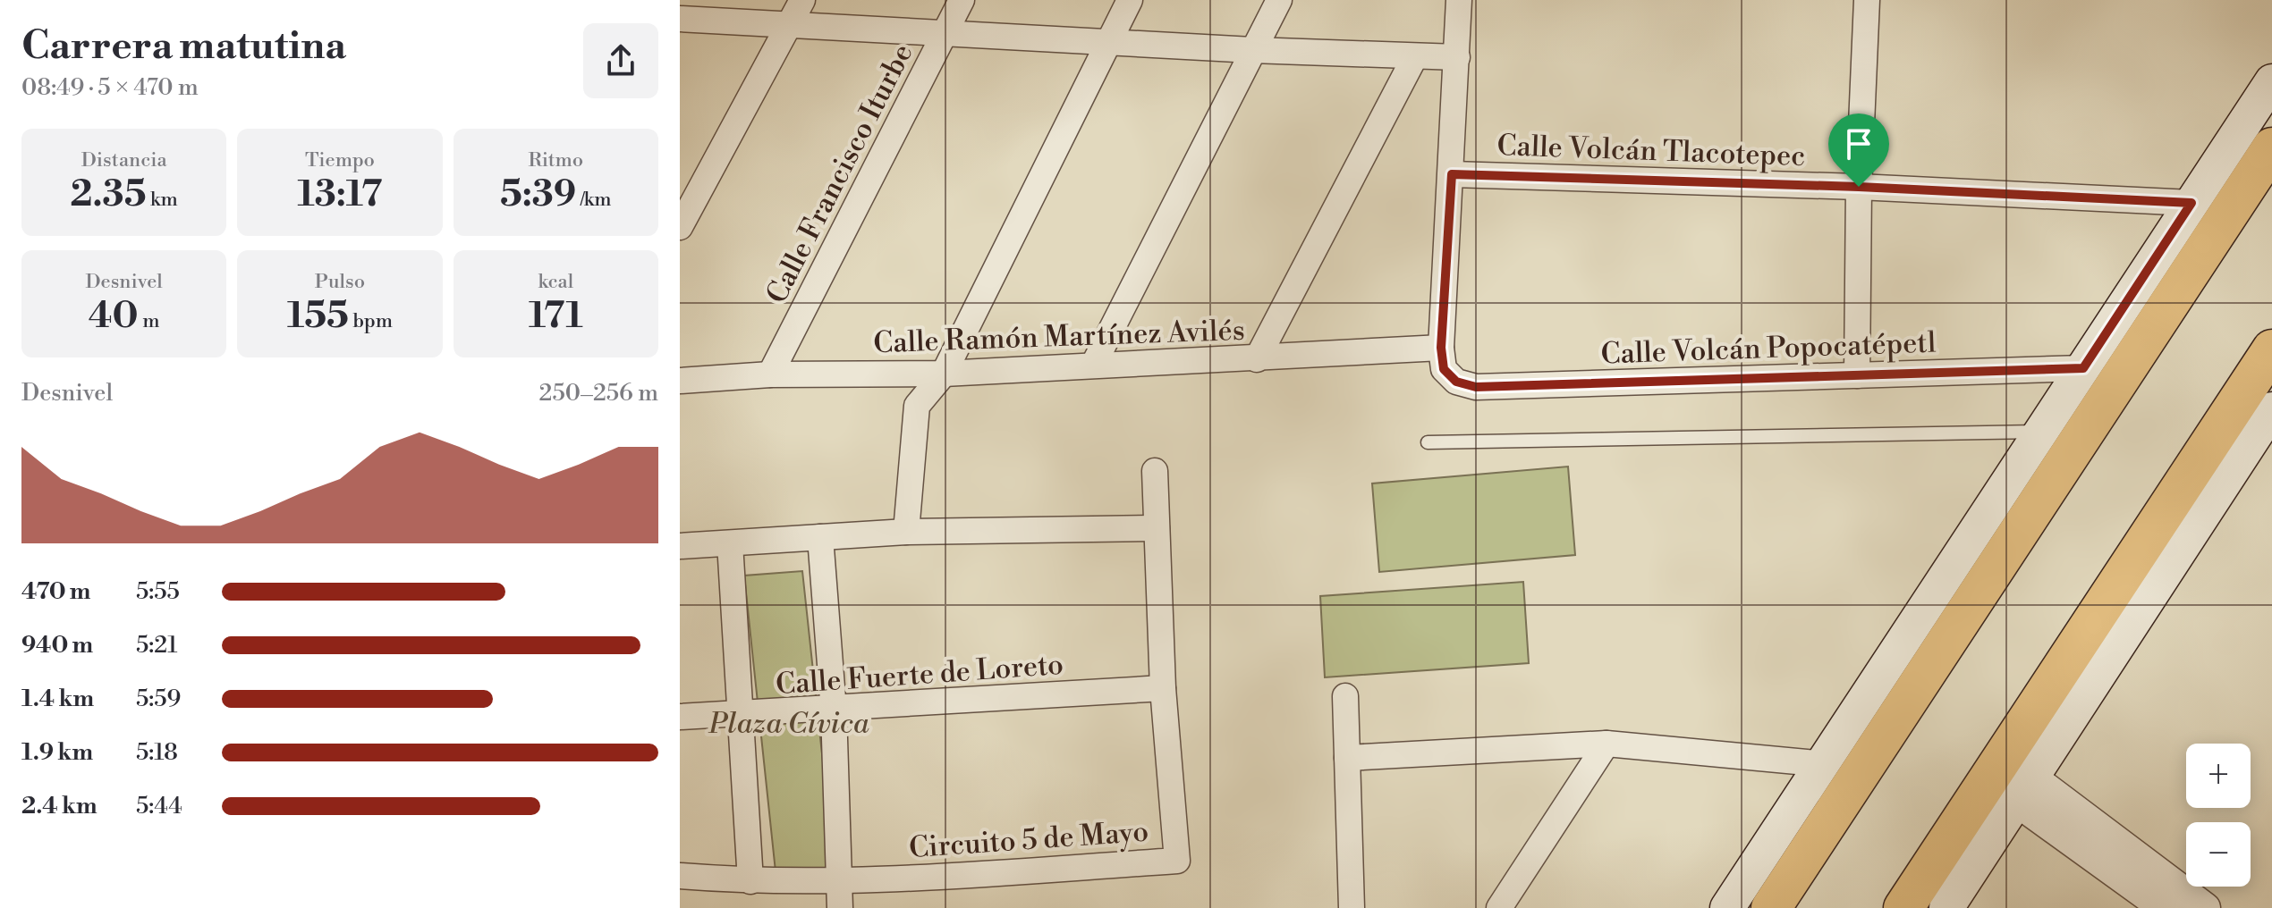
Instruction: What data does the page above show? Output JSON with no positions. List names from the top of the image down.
{
  "streets": {
    "street": [
      "Calle Volcán Tlacotepec",
      "Calle Francisco Iturbe",
      "Calle Ramón Martínez Avilés",
      "Calle Volcán Popocatépetl",
      "Calle Fuerte de Loreto",
      "Circuito 5 de Mayo"
    ]
  },
  "crossings": [
    ["Calle Francisco Iturbe", "Calle Ramón Martínez Avilés"],
    ["Calle Ramón Martínez Avilés", "Calle Volcán Popocatépetl"],
    ["Calle Fuerte de Loreto", "Circuito 5 de Mayo"]
  ],
  "parks": ["Plaza Cívica"],
  "page": {
    "heading": ["Carrera matutina", "08:49 · 5 × 470 m"],
    "stats": [
      ["Distancia", "2.35 km"],
      ["Tiempo", "13:17"],
      ["Ritmo", "5:39 /km"],
      ["Desnivel", "40 m"],
      ["Pulso", "155 bpm"],
      ["kcal", "171"]
    ],
    "chart": ["Desnivel", "250–256 m"],
    "list": [
      {
        "name": "470 m",
        "note": "5:55"
      },
      {
        "name": "940 m",
        "note": "5:21"
      },
      {
        "name": "1.4 km",
        "note": "5:59"
      },
      {
        "name": "1.9 km",
        "note": "5:18"
      },
      {
        "name": "2.4 km",
        "note": "5:44"
      }
    ],
    "map_buttons": ["+", "−"]
  }
}
